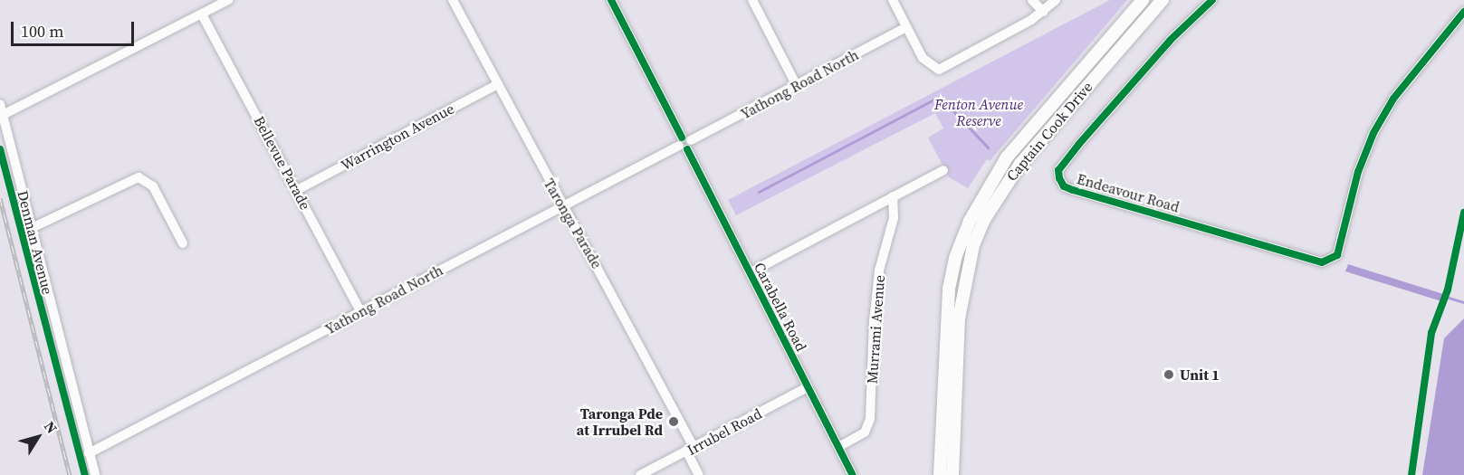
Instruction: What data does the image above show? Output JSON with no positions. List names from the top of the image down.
{
  "streets": {
    "main road": ["Captain Cook Drive"],
    "street": [
      "Yathong Road North",
      "Warrington Avenue",
      "Bellevue Parade",
      "Endeavour Road",
      "Taronga Parade",
      "Denman Avenue",
      "Carabella Road",
      "Murrami Avenue",
      "Irrubel Road"
    ]
  },
  "crossings": [
    ["Yathong Road North", "Bellevue Parade"],
    ["Yathong Road North", "Taronga Parade"],
    ["Yathong Road North", "Denman Avenue"],
    ["Yathong Road North", "Carabella Road"],
    ["Warrington Avenue", "Bellevue Parade"],
    ["Warrington Avenue", "Taronga Parade"],
    ["Taronga Parade", "Irrubel Road"],
    ["Carabella Road", "Murrami Avenue"],
    ["Carabella Road", "Irrubel Road"]
  ],
  "parks": ["Fenton Avenue Reserve"],
  "places": ["Unit 1", "Taronga Pde at Irrubel Rd"],
  "scale_bar": "100 m",
  "north": "top right"
}
